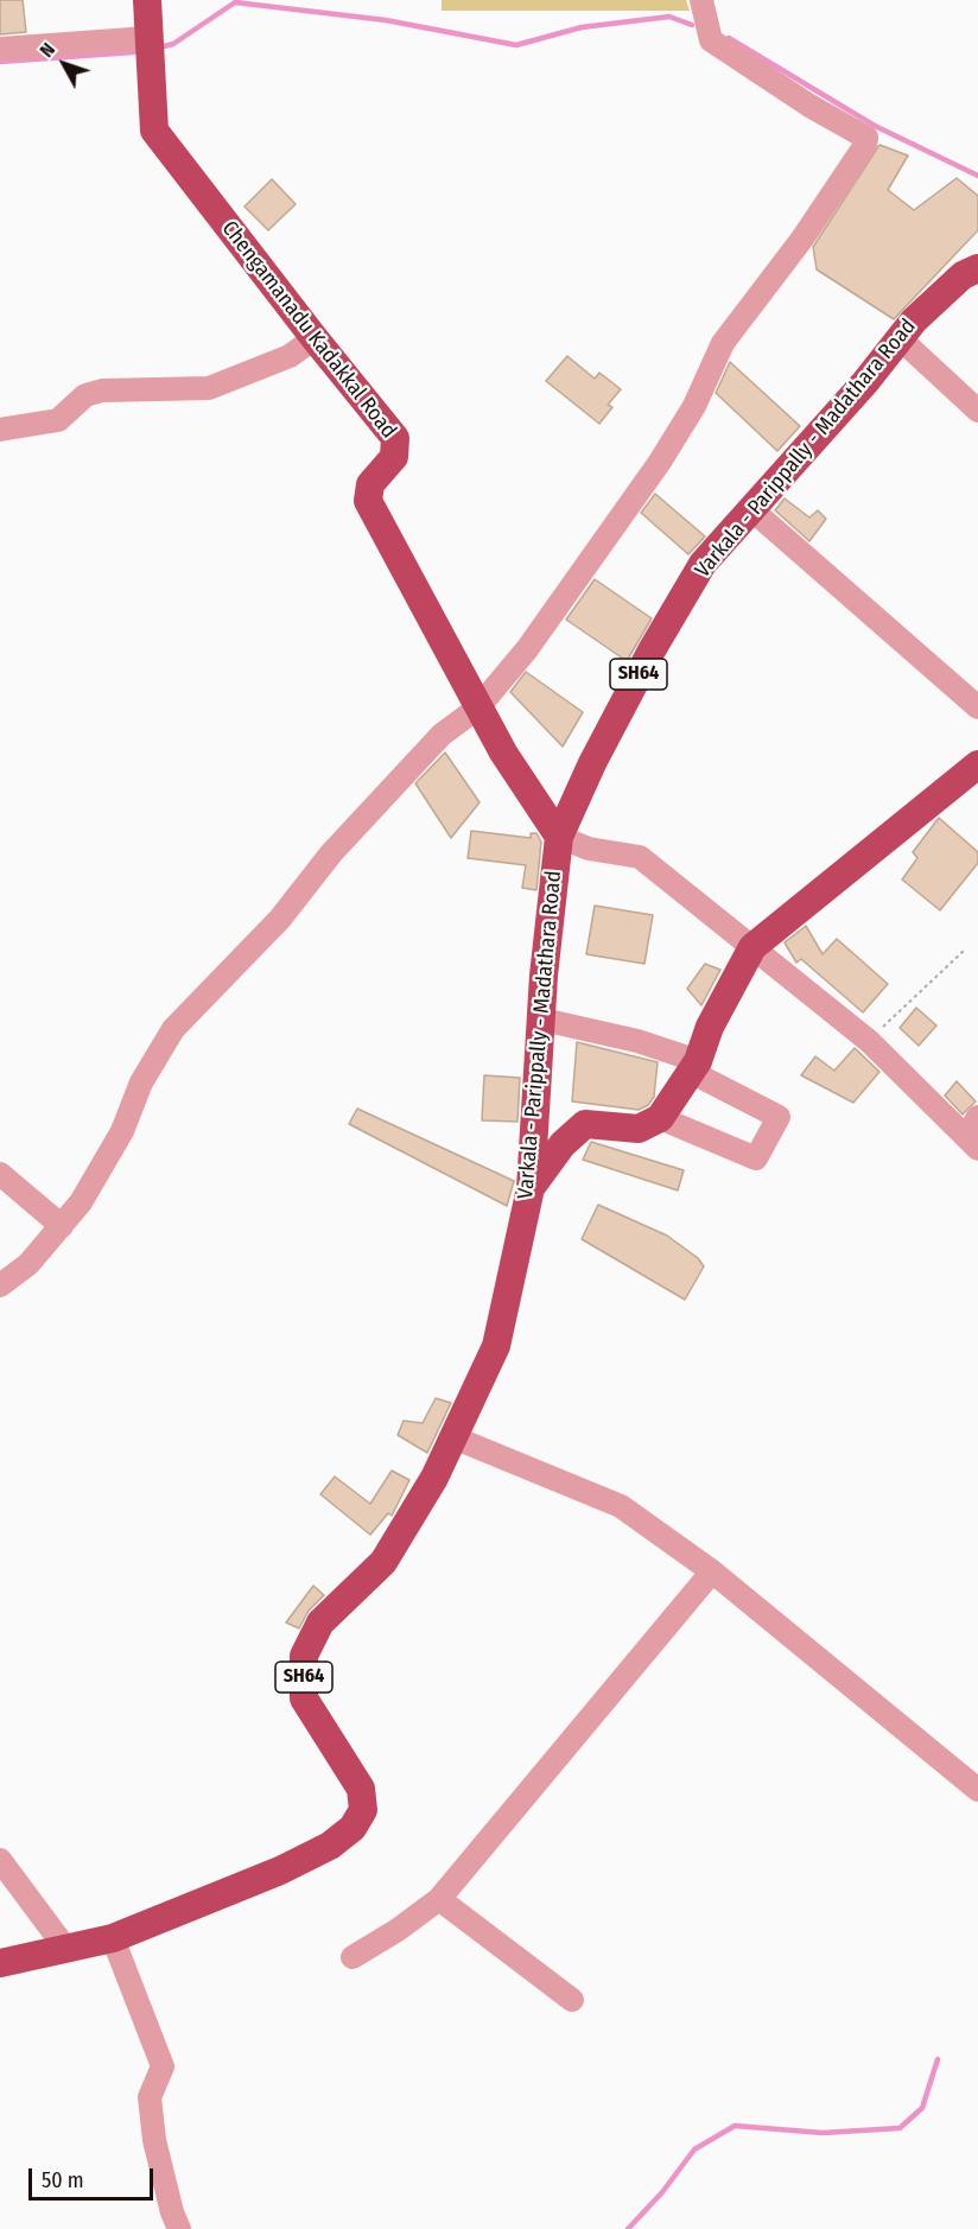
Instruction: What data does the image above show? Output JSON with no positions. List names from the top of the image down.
{
  "streets": {
    "main road": ["Chengamanadu Kadakkal Road", "Varkala - Parippally - Madathara Road", "SH64"]
  },
  "crossings": [
    ["Chengamanadu Kadakkal Road", "Varkala - Parippally - Madathara Road"]
  ],
  "scale_bar": "50 m",
  "north": "top left"
}
